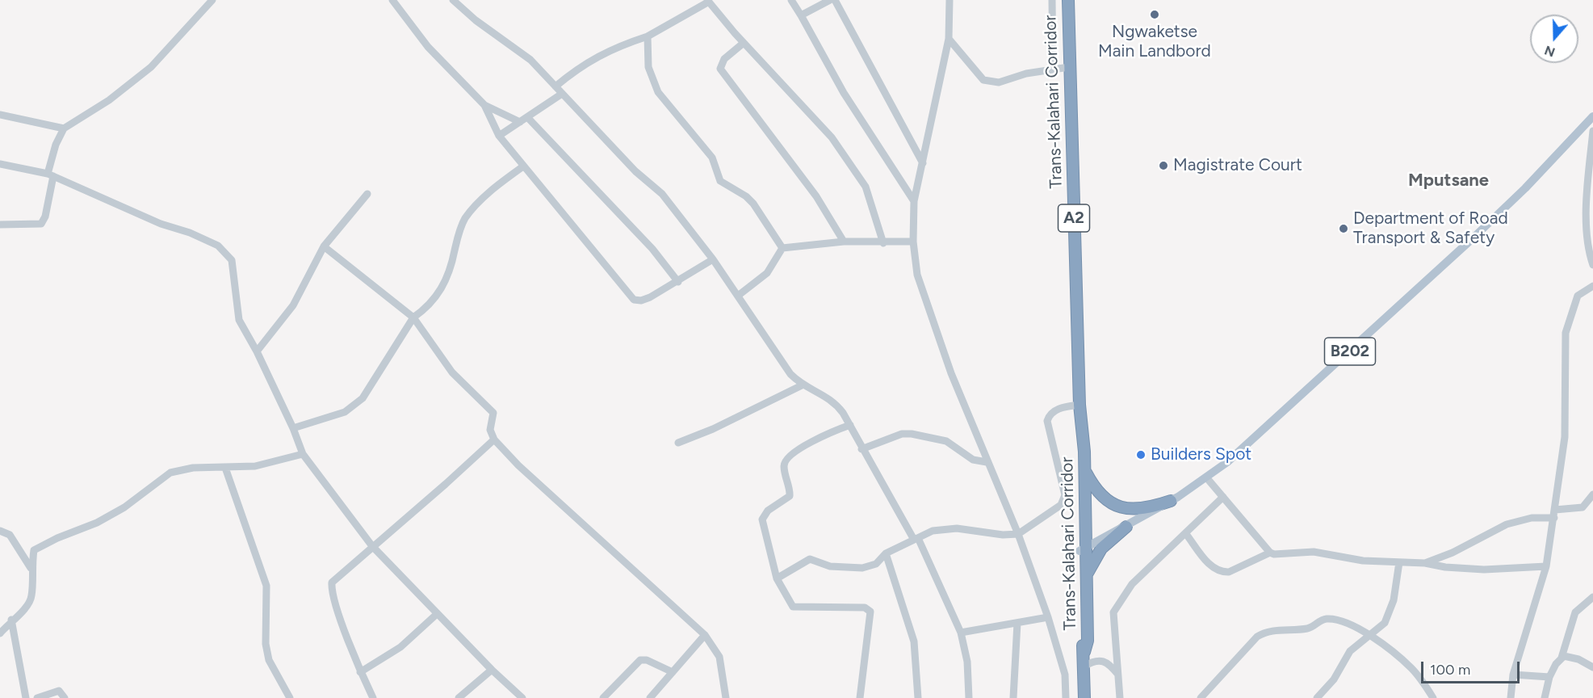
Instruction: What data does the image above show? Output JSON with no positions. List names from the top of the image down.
{
  "streets": {
    "highway": ["Trans-Kalahari Corridor", "A2"],
    "main road": ["B202"]
  },
  "crossings": [
    ["Trans-Kalahari Corridor", "B202"]
  ],
  "districts": ["Mputsane"],
  "places": [
    "Ngwaketse Main Landbord",
    "Magistrate Court",
    "Department of Road Transport & Safety",
    "Builders Spot"
  ],
  "scale_bar": "100 m",
  "north": "bottom"
}
